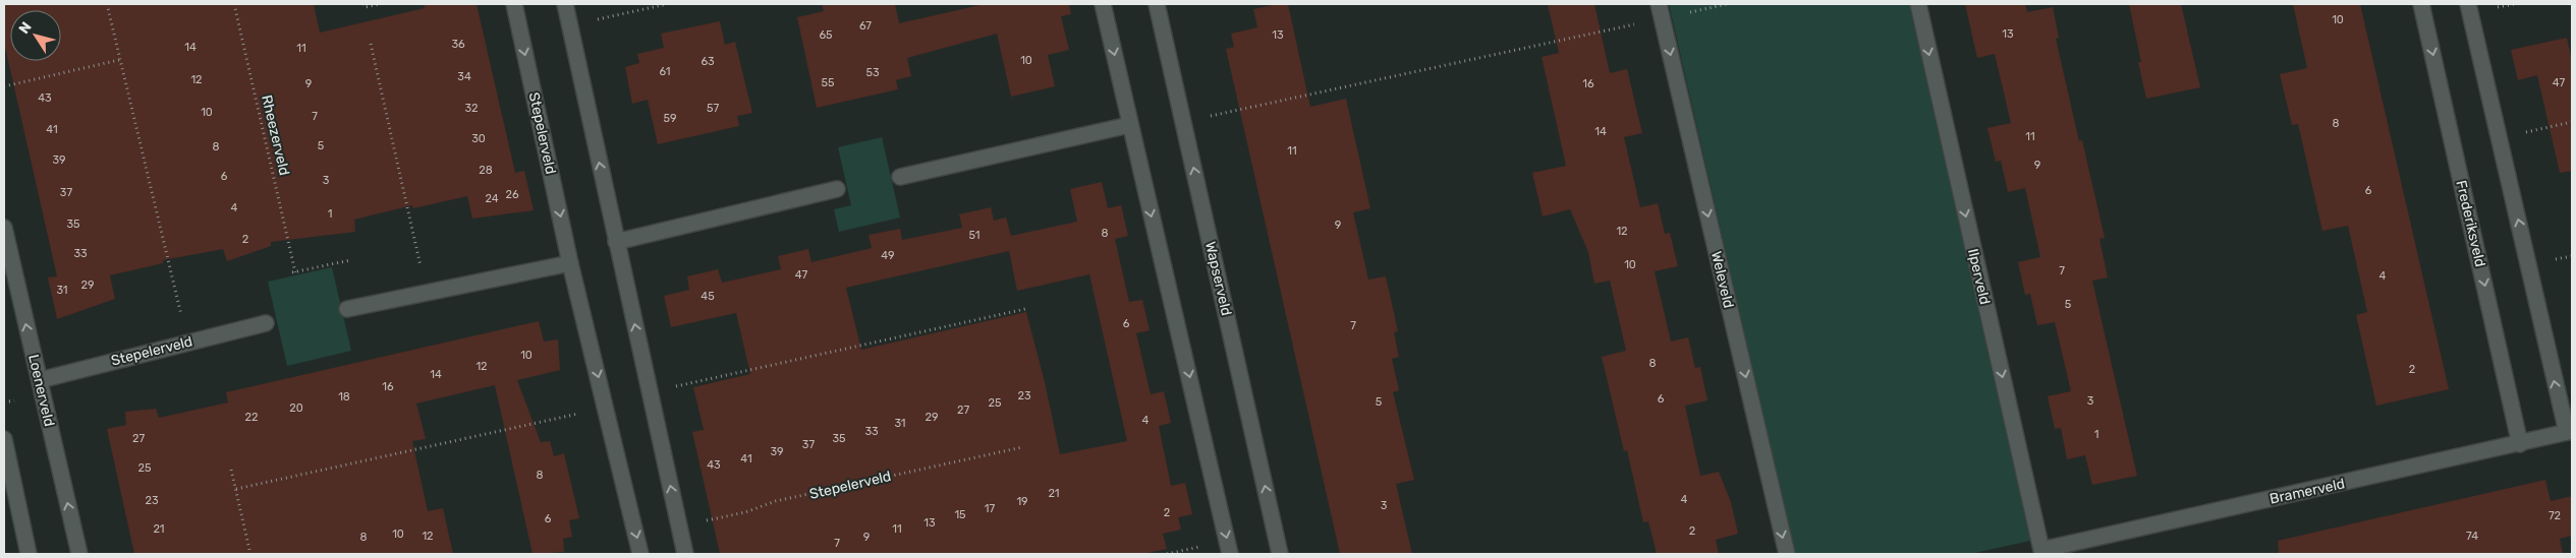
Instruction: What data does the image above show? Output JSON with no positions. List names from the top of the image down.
{
  "streets": {
    "street": [
      "Stepelerveld",
      "Frederiksveld",
      "Ilperveld",
      "Wapserveld",
      "Weleveld",
      "Loenerveld",
      "Bramerveld"
    ],
    "path": ["Rheezerveld"]
  },
  "crossings": [
    ["Stepelerveld", "Loenerveld"],
    ["Frederiksveld", "Bramerveld"],
    ["Ilperveld", "Bramerveld"]
  ],
  "one_way": ["Ilperveld", "Weleveld"],
  "house_numbers": [
    "10",
    "67",
    "13",
    "65",
    "13",
    "36",
    "14",
    "11",
    "10",
    "63",
    "61",
    "53",
    "34",
    "12",
    "55",
    "47",
    "9",
    "16",
    "43",
    "32",
    "57",
    "10",
    "7",
    "59",
    "8",
    "41",
    "14",
    "11",
    "30",
    "5",
    "8",
    "11",
    "39",
    "9",
    "28",
    "6",
    "3",
    "6",
    "37",
    "26",
    "24",
    "4",
    "1",
    "35",
    "9",
    "12",
    "8",
    "51",
    "2",
    "33",
    "49",
    "10",
    "7",
    "47",
    "4",
    "29",
    "31",
    "45",
    "5",
    "6",
    "7",
    "10",
    "8",
    "12",
    "2",
    "14",
    "16",
    "23",
    "18",
    "6",
    "3",
    "5",
    "25",
    "20",
    "27",
    "22",
    "29",
    "4",
    "31",
    "33",
    "1",
    "27",
    "35",
    "37",
    "39",
    "41",
    "43",
    "25",
    "8",
    "21",
    "4",
    "23",
    "19",
    "3",
    "17",
    "2",
    "15",
    "72",
    "6",
    "13",
    "21",
    "11",
    "2",
    "10",
    "12",
    "74",
    "8",
    "9",
    "7"
  ],
  "north": "top left"
}
